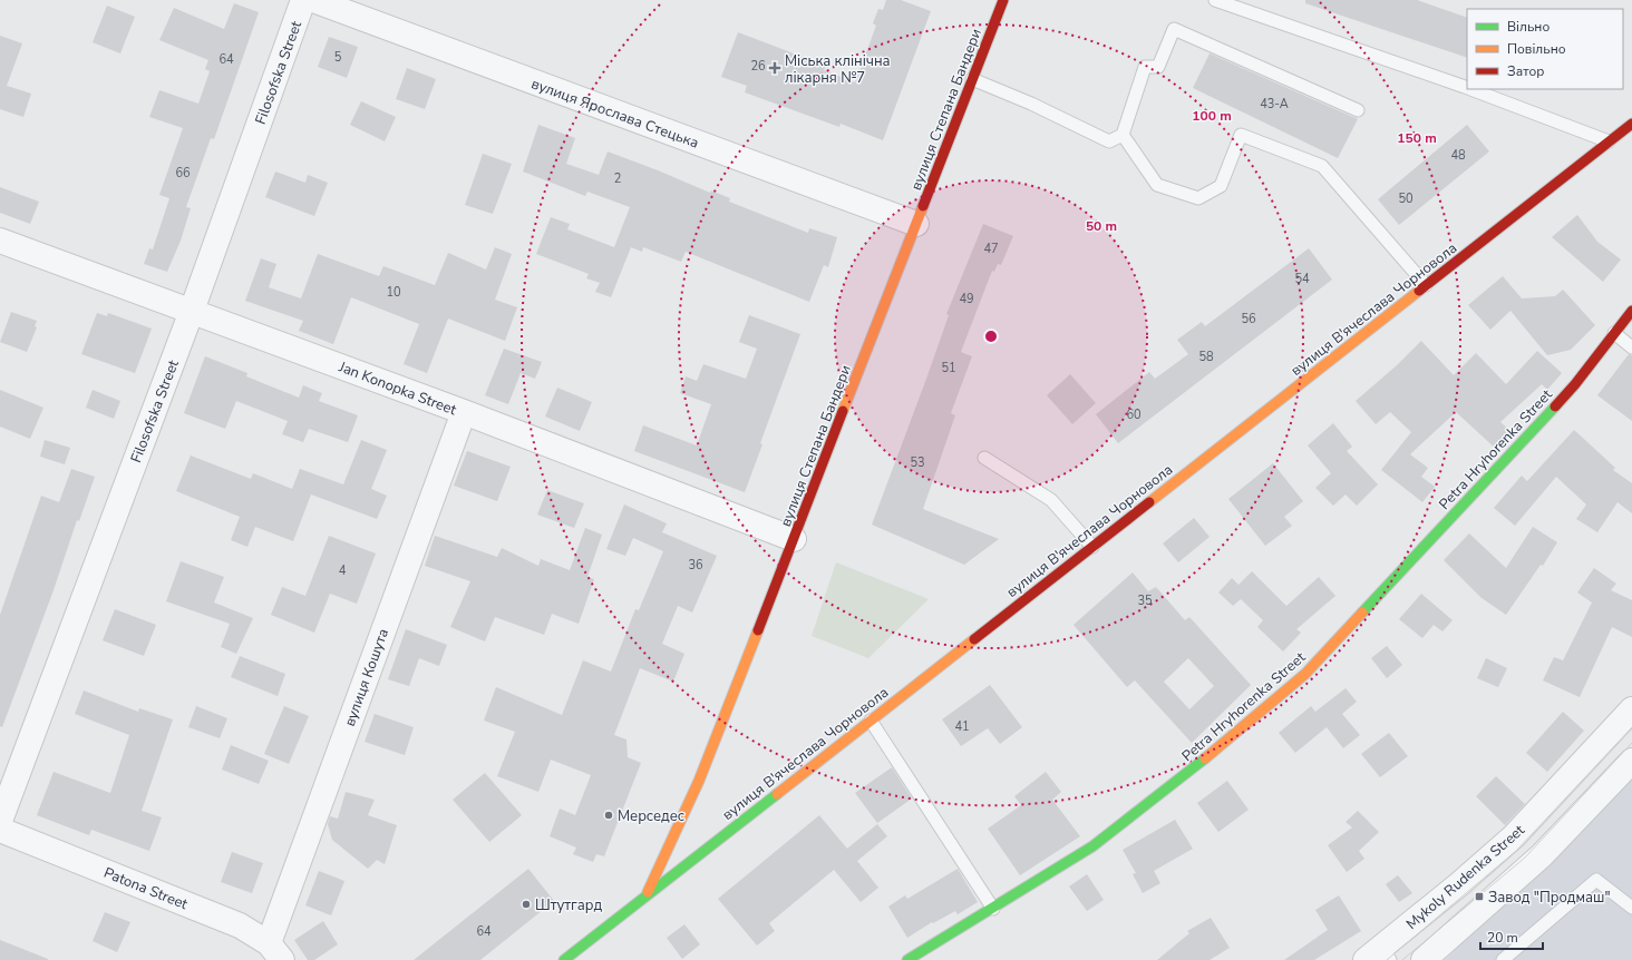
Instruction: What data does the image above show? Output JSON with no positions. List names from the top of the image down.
{
  "streets": {
    "street": [
      "Filosofska Street",
      "вулиця Степана Бандери",
      "вулиця Ярослава Стецька",
      "вулиця В'ячеслава Чорновола",
      "Jan Konopka Street",
      "Petra Hryhorenka Street",
      "вулиця Кошута",
      "Mykoly Rudenka Street",
      "Patona Street"
    ]
  },
  "crossings": [
    ["Filosofska Street", "Jan Konopka Street"],
    ["вулиця Степана Бандери", "вулиця Ярослава Стецька"],
    ["вулиця Степана Бандери", "вулиця В'ячеслава Чорновола"],
    ["вулиця Степана Бандери", "Jan Konopka Street"],
    ["Jan Konopka Street", "вулиця Кошута"],
    ["вулиця Кошута", "Patona Street"]
  ],
  "places": {
    "health": ["Міська клінічна лікарня №7"],
    "other": ["Мерседес", "Штутгард"],
    "transit": ["Завод \"Продмаш\""]
  },
  "house_numbers": [
    "5",
    "64",
    "26",
    "43-А",
    "48",
    "66",
    "2",
    "50",
    "47",
    "54",
    "10",
    "49",
    "56",
    "58",
    "51",
    "60",
    "53",
    "36",
    "4",
    "35",
    "41",
    "64"
  ],
  "legend": ["Вільно", "Повільно", "Затор"],
  "scale_bar": "20 m",
  "rings": ["100 m", "150 m", "50 m"]
}
